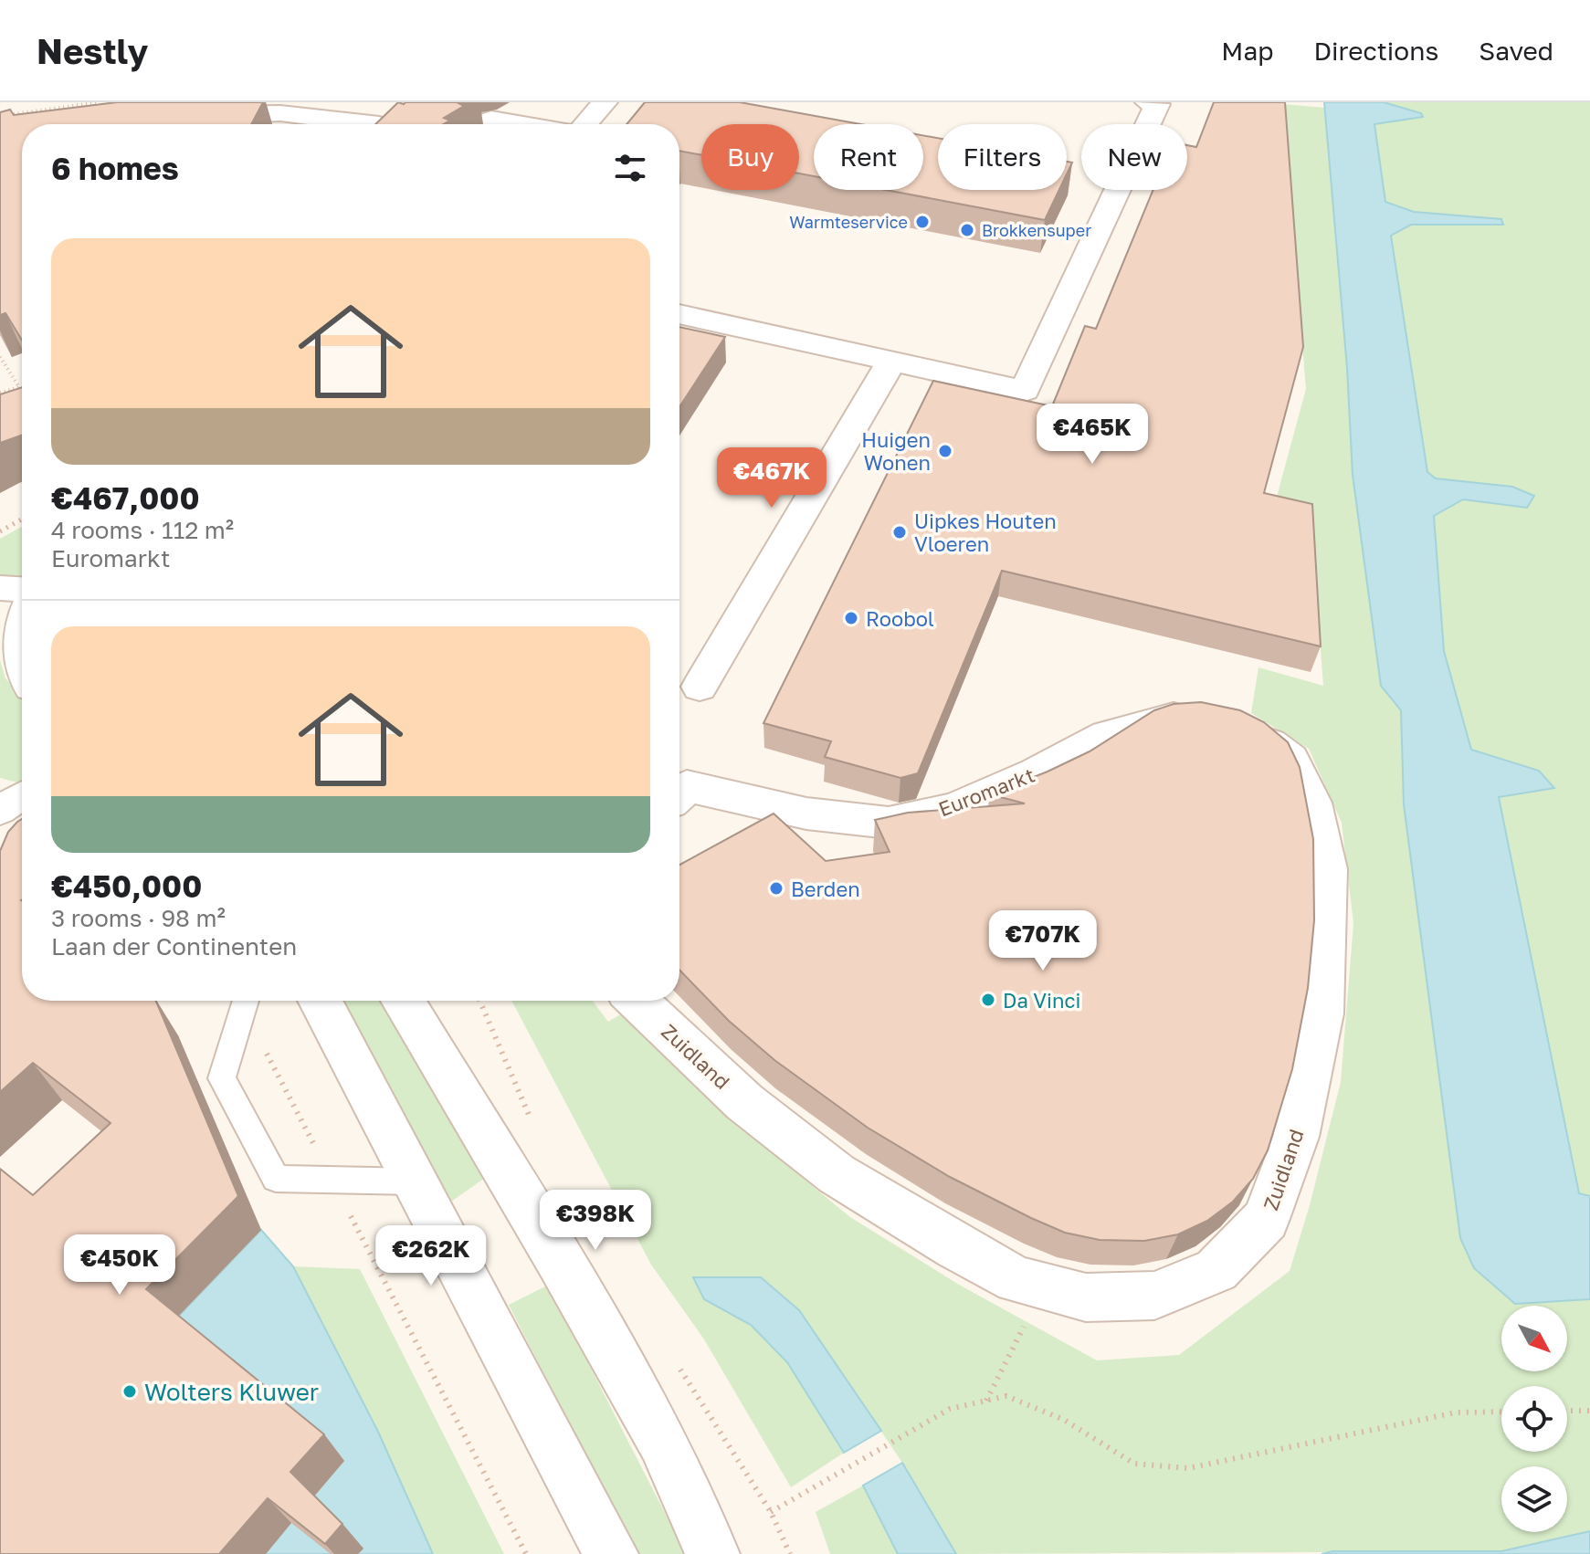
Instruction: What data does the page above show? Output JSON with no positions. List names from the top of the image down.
{
  "streets": {
    "street": ["Euromarkt", "Zuidland"]
  },
  "crossings": [
    ["Euromarkt", "Zuidland"]
  ],
  "places": [
    "Warmteservice",
    "Brokkensuper",
    "Huigen Wonen",
    "Uipkes Houten Vloeren",
    "Roobol",
    "Berden",
    "Da Vinci",
    "Wolters Kluwer"
  ],
  "north": "bottom right",
  "page": {
    "header": "Nestly",
    "nav": ["Map", "Directions", "Saved"],
    "chip": [
      "Buy",
      "Rent",
      "Filters",
      "New"
    ],
    "heading": "6 homes",
    "list": [
      {
        "name": "€467,000",
        "note": "4 rooms · 112 m² · Euromarkt"
      },
      {
        "name": "€450,000",
        "note": "3 rooms · 98 m² · Laan der Continenten"
      }
    ],
    "price": [
      "€465K",
      "€467K",
      "€707K",
      "€398K",
      "€262K",
      "€450K"
    ]
  }
}
